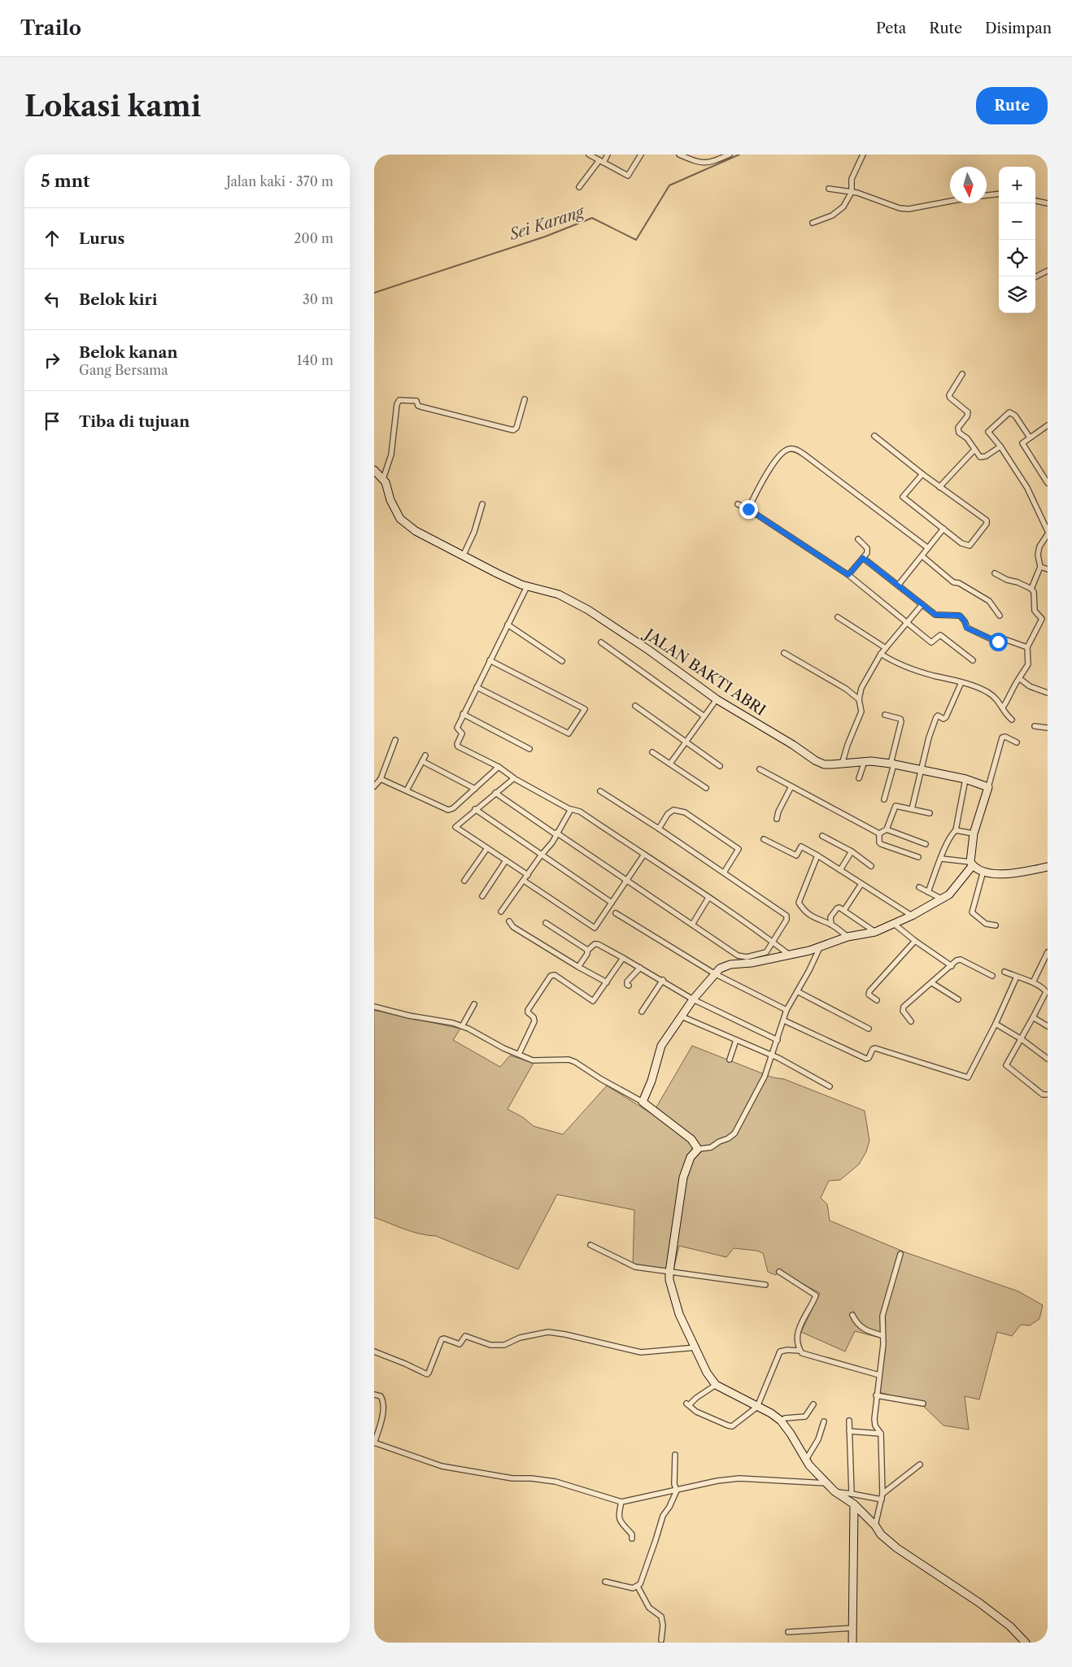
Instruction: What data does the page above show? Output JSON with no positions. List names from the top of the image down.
{
  "streets": {
    "street": ["JALAN BAKTI ABRI"]
  },
  "water": ["Sei Karang"],
  "north": "bottom",
  "page": {
    "header": "Trailo",
    "nav": ["Peta", "Rute", "Disimpan"],
    "buttons": "Rute",
    "title": "Lokasi kami",
    "heading": ["5 mnt", "Jalan kaki · 370 m"],
    "map_buttons": ["+", "−"],
    "list": [
      ["Lurus", "200 m"],
      ["Belok kiri", "30 m"],
      ["Belok kanan", "Gang Bersama", "140 m"],
      "Tiba di tujuan"
    ]
  }
}
